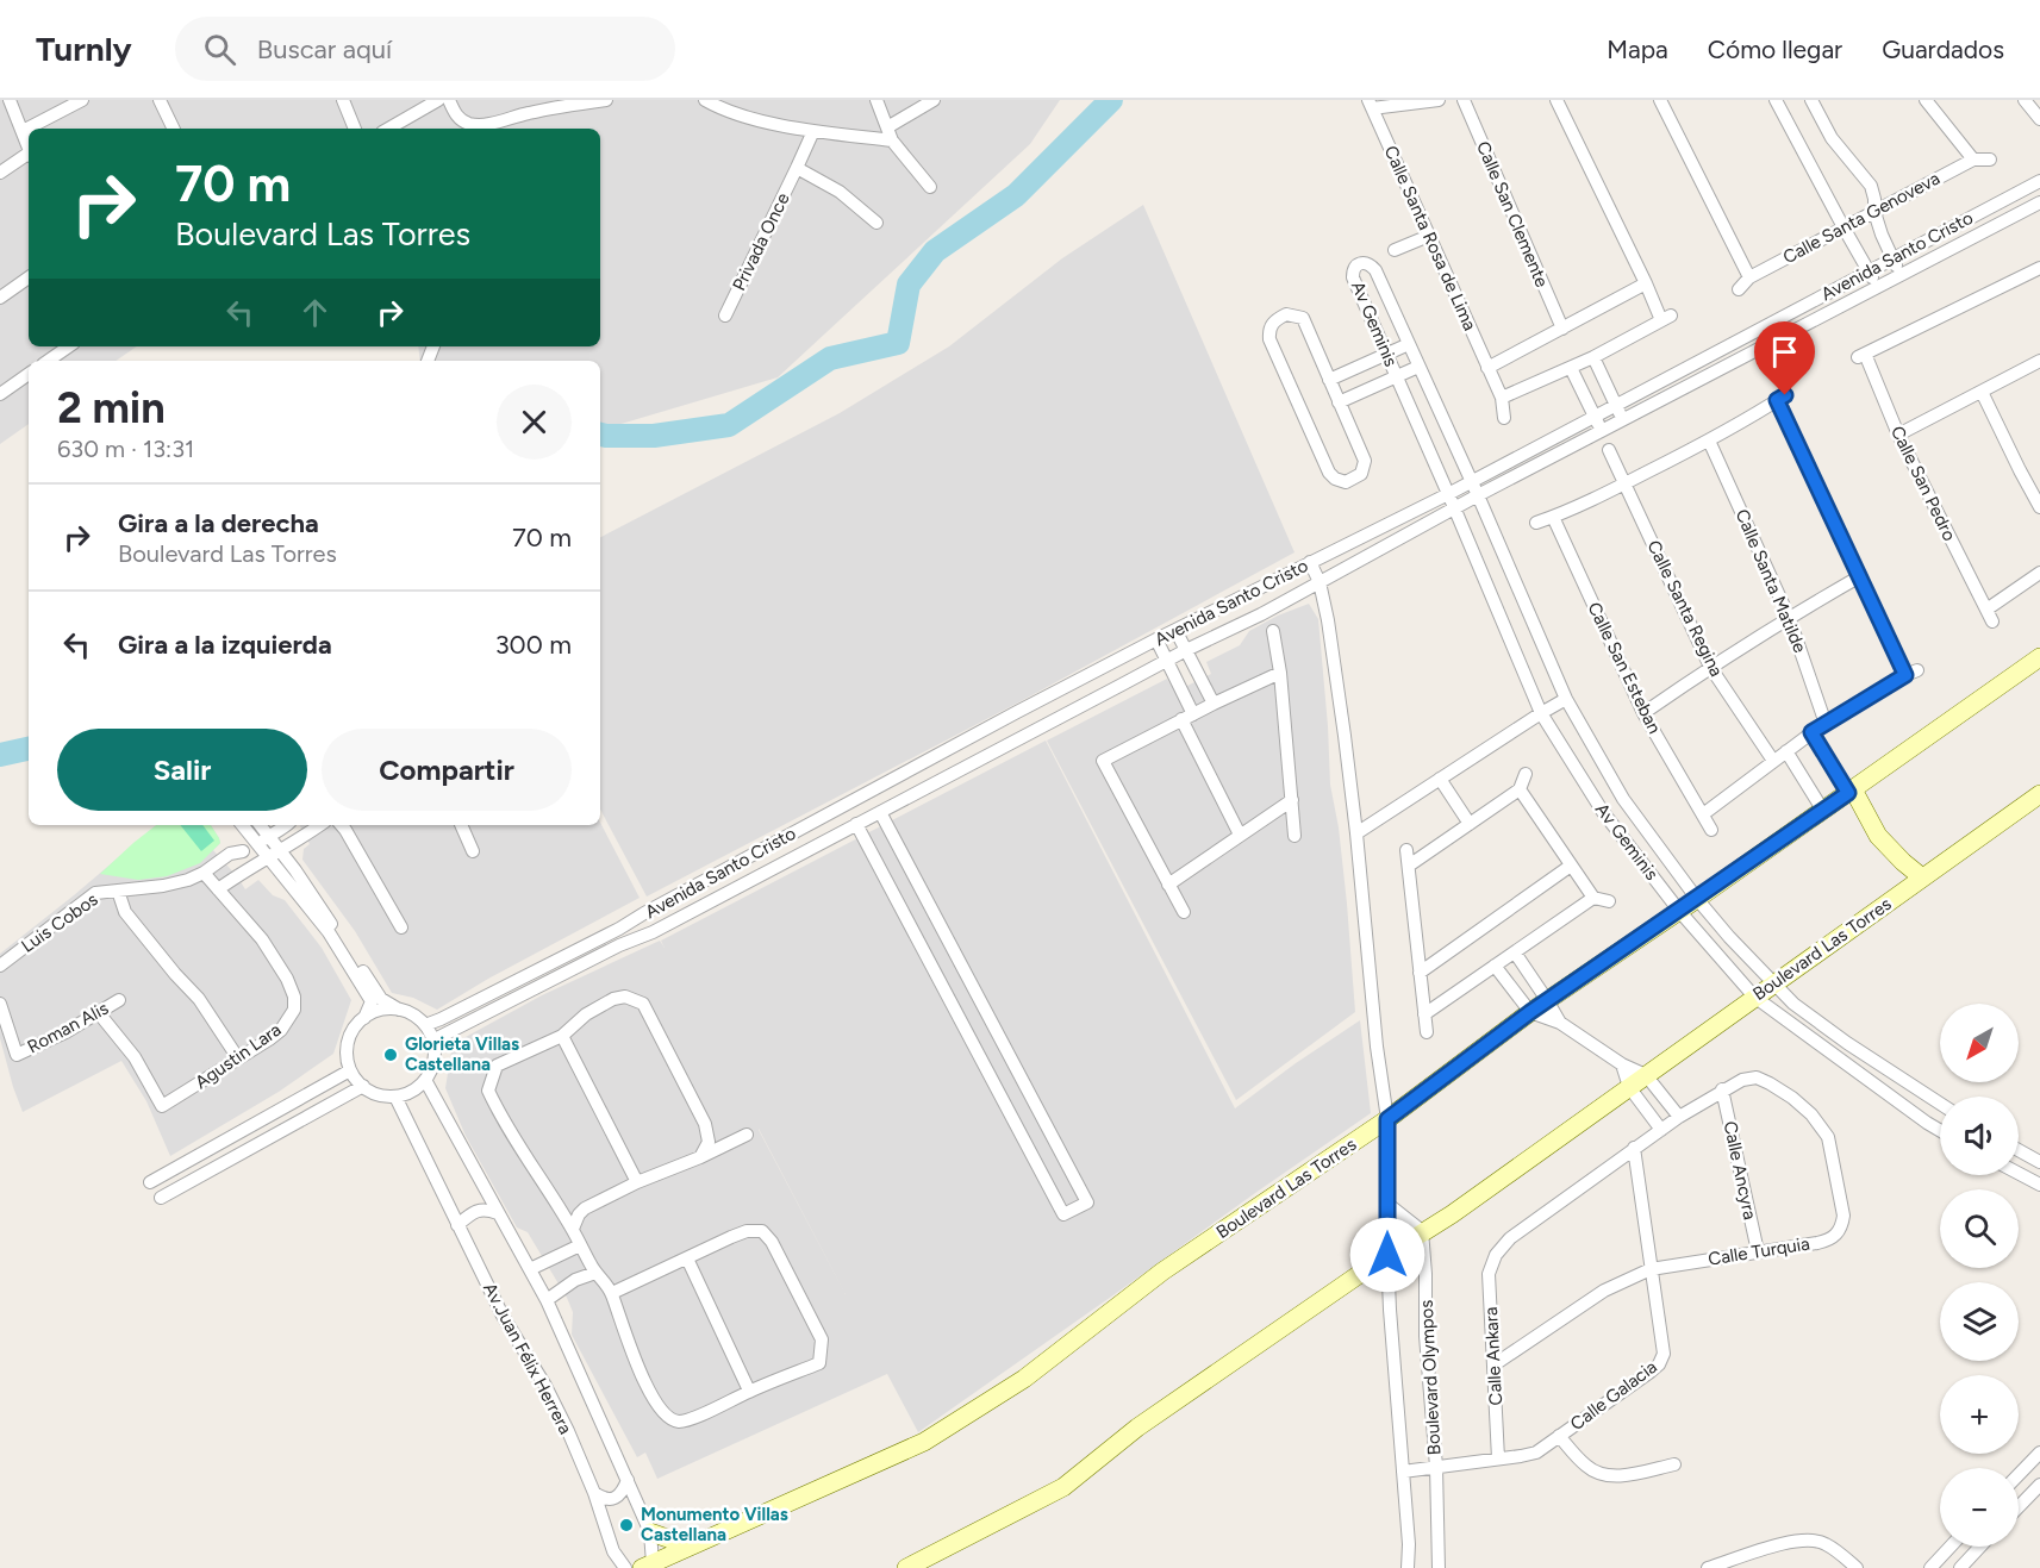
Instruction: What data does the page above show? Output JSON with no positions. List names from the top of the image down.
{
  "streets": {
    "main road": ["Boulevard Las Torres"],
    "street": [
      "Calle San Clemente",
      "Calle Santa Genoveva",
      "Calle Santa Rosa de Lima",
      "Privada Once",
      "Avenida Santo Cristo",
      "Av Geminis",
      "Calle San Pedro",
      "Calle Santa Matilde",
      "Calle Santa Regina",
      "Calle San Esteban",
      "Luis Cobos",
      "Roman Alis",
      "Agustin Lara",
      "Calle Ancyra",
      "Calle Turquia",
      "Calle Ankara",
      "Av.Juan Félix Herrera",
      "Boulevard Olympos",
      "Calle Galacia"
    ]
  },
  "crossings": [
    ["Avenida Santo Cristo", "Av Geminis"],
    ["Avenida Santo Cristo", "Av.Juan Félix Herrera"],
    ["Avenida Santo Cristo", "Boulevard Olympos"],
    ["Av Geminis", "Boulevard Las Torres"],
    ["Luis Cobos", "Agustin Lara"],
    ["Boulevard Las Torres", "Av.Juan Félix Herrera"],
    ["Boulevard Las Torres", "Boulevard Olympos"],
    ["Roman Alis", "Agustin Lara"],
    ["Calle Ancyra", "Calle Turquia"],
    ["Calle Turquia", "Calle Ankara"],
    ["Calle Turquia", "Calle Galacia"],
    ["Calle Ankara", "Calle Galacia"],
    ["Boulevard Olympos", "Calle Galacia"]
  ],
  "places": ["Glorieta Villas Castellana", "Monumento Villas Castellana"],
  "north": "bottom left",
  "page": {
    "header": "Turnly",
    "search": "Buscar aquí",
    "nav": ["Mapa", "Cómo llegar", "Guardados"],
    "turn": ["70 m", "Boulevard Las Torres"],
    "heading": ["2 min", "630 m · 13:31"],
    "list": [
      {
        "name": "Gira a la derecha",
        "note": "Boulevard Las Torres",
        "value": "70 m"
      },
      {
        "name": "Gira a la izquierda",
        "value": "300 m"
      }
    ],
    "buttons": ["Salir", "Compartir"],
    "map_buttons": ["+", "−"]
  }
}
